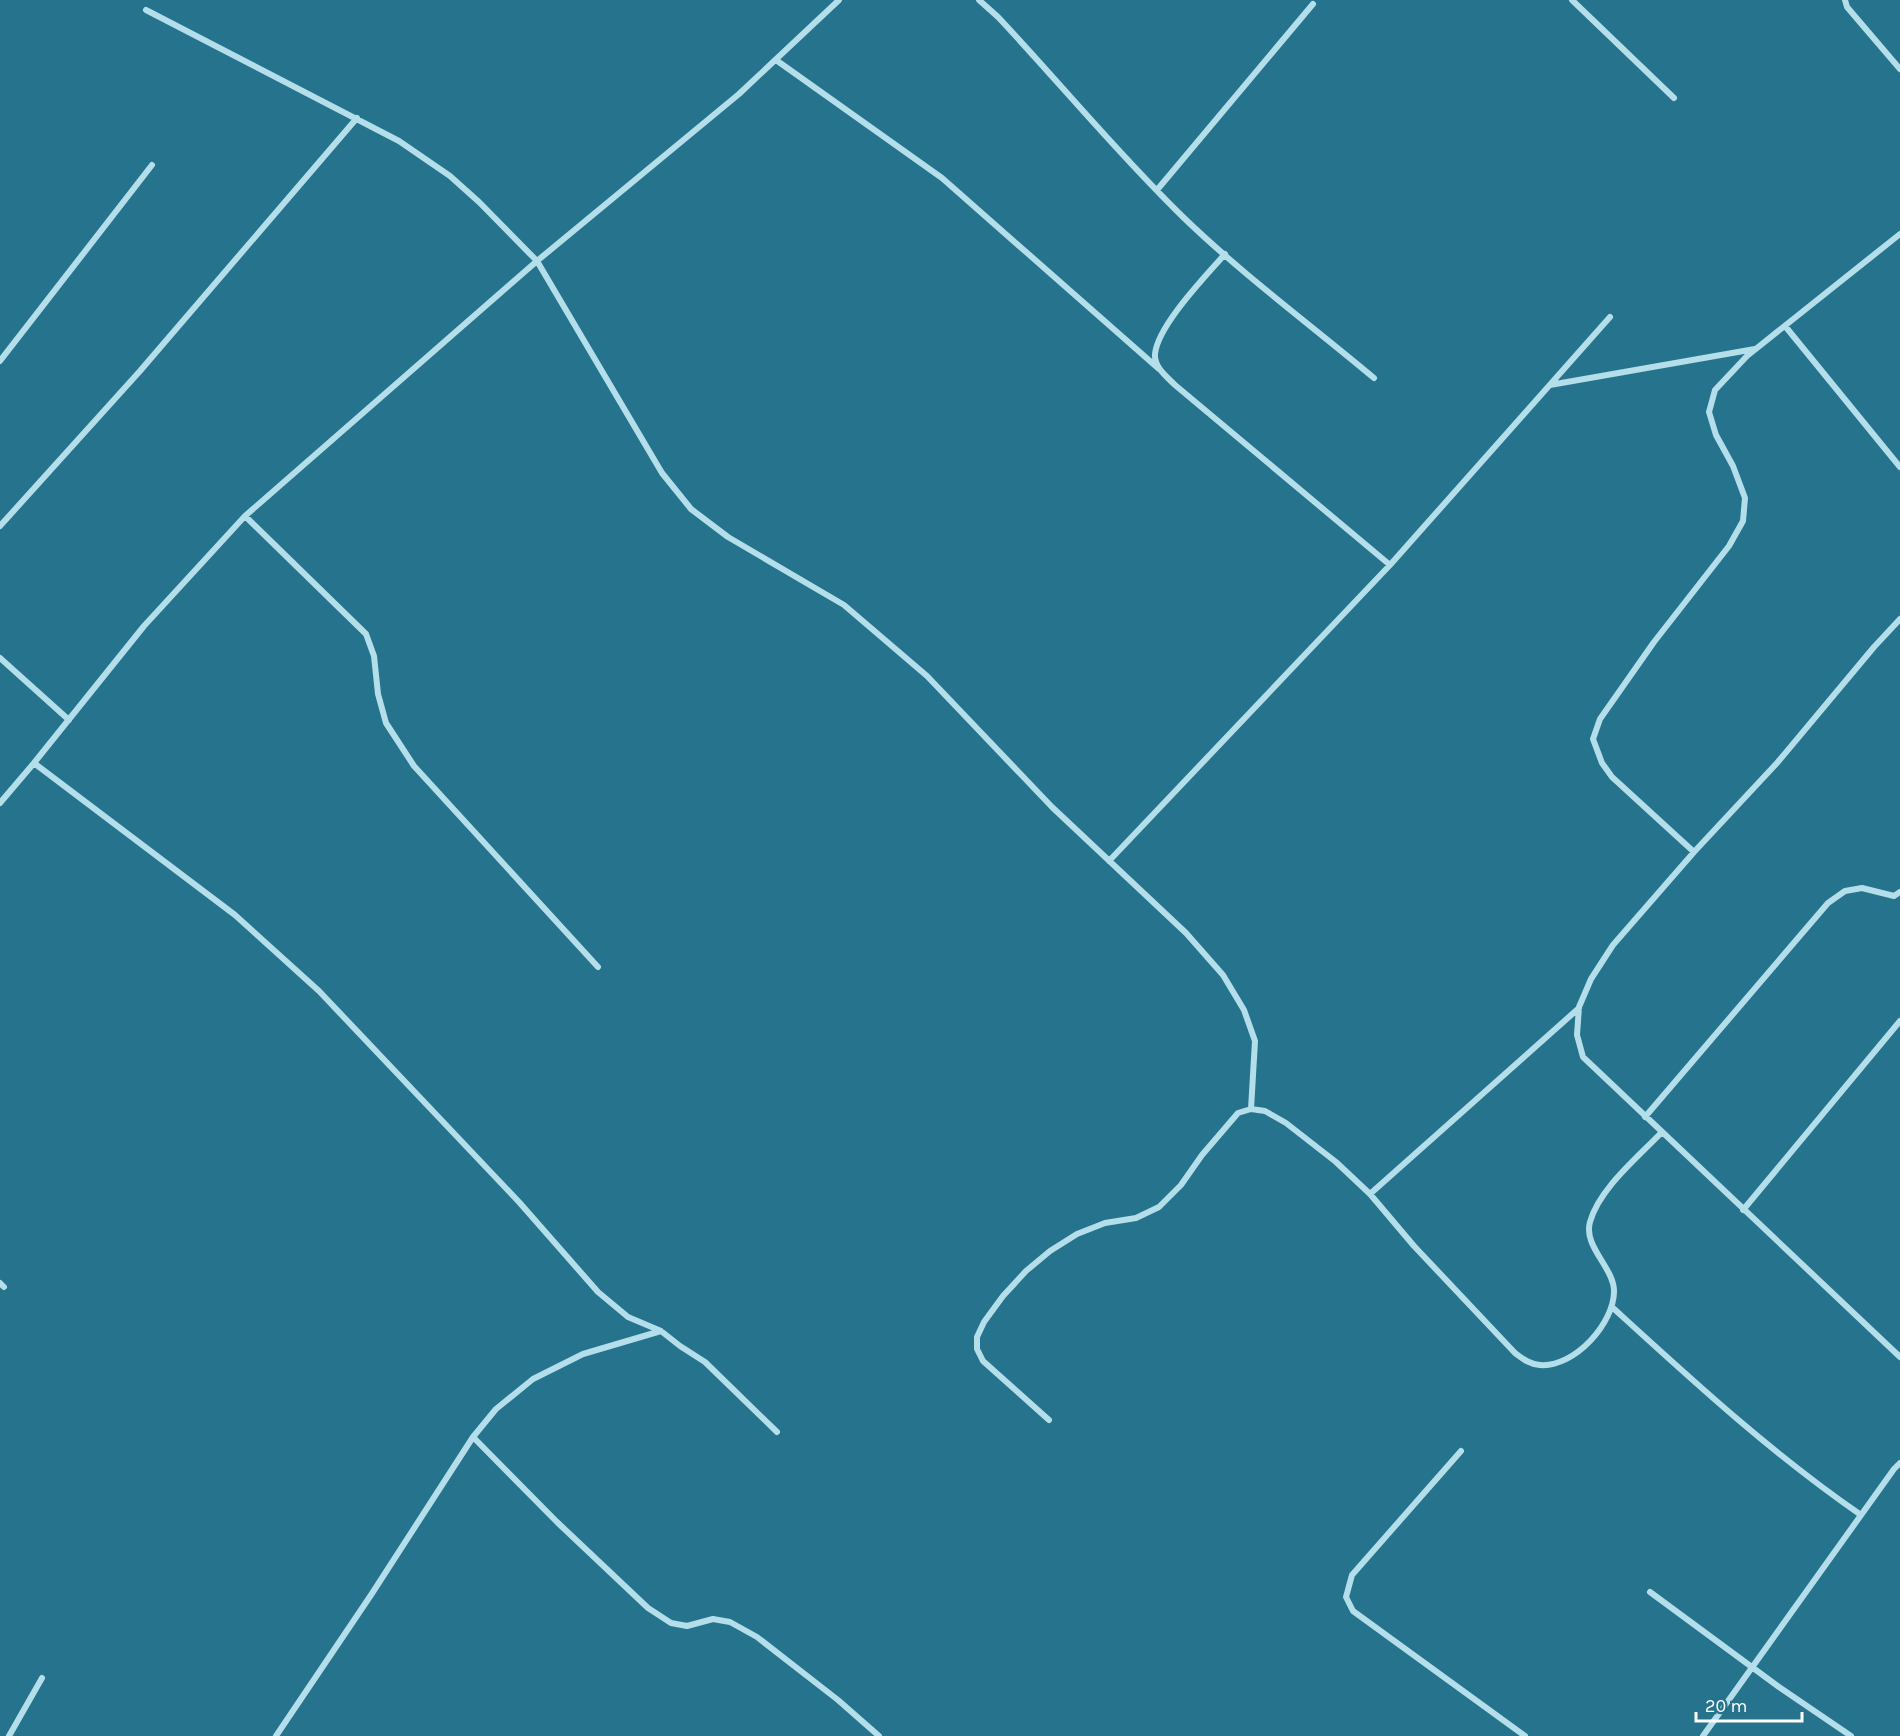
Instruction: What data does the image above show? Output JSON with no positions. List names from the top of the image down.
{
  "scale_bar": "20 m"
}
